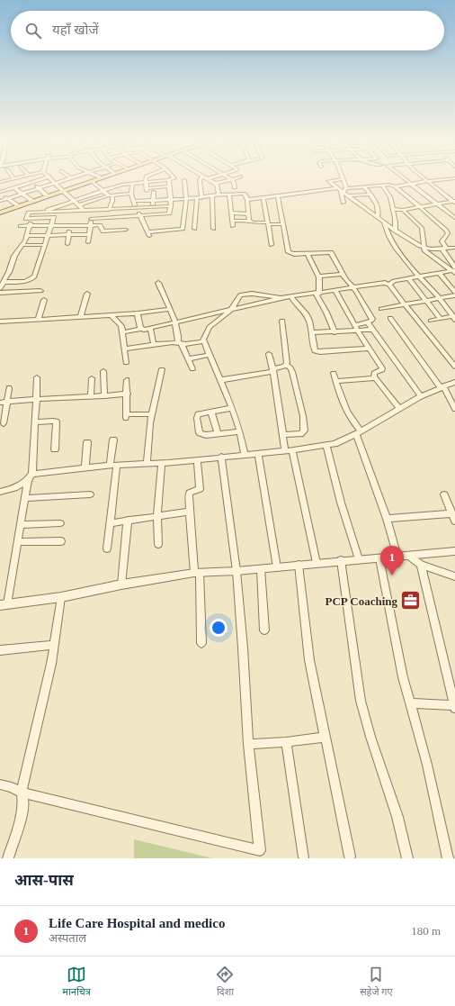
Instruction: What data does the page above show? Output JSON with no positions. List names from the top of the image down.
{
  "places": {
    "office": ["PCP Coaching"]
  },
  "page": {
    "search": "यहाँ खोजें",
    "pins": "1",
    "heading": "आस-पास",
    "list": [
      {
        "mark": "1",
        "name": "Life Care Hospital and medico",
        "note": "अस्पताल",
        "value": "180 m"
      }
    ],
    "nav": ["मानचित्र", "दिशा", "सहेजे गए"]
  }
}
